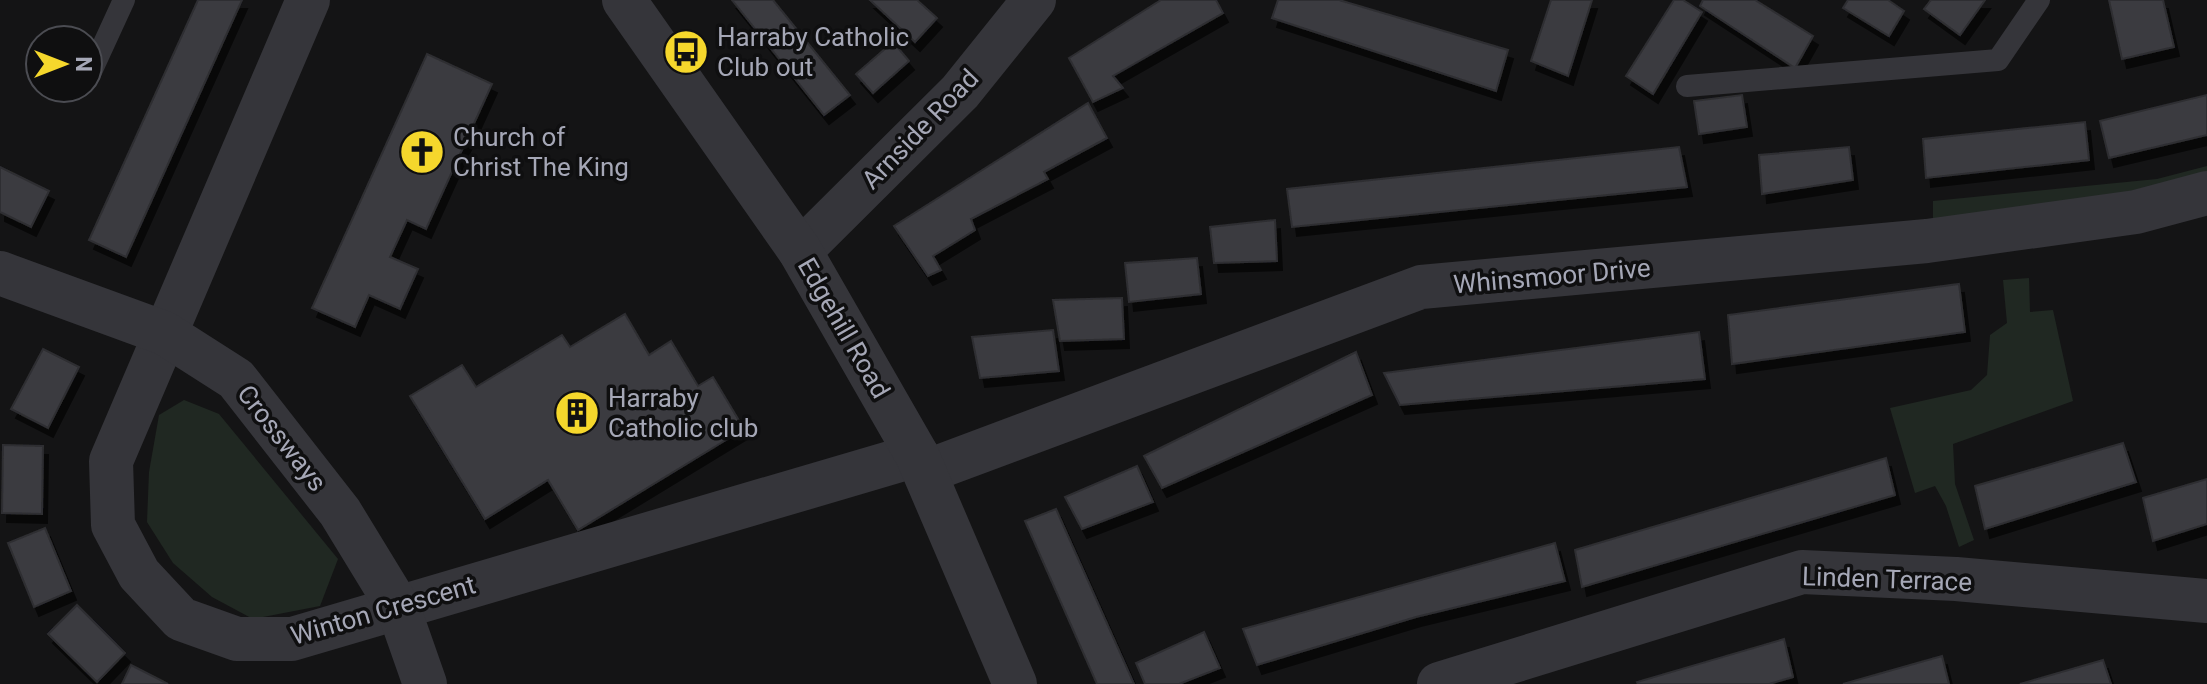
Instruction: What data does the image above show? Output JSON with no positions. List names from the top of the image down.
{
  "streets": {
    "street": [
      "Arnside Road",
      "Whinsmoor Drive",
      "Edgehill Road",
      "Crossways",
      "Linden Terrace",
      "Winton Crescent"
    ]
  },
  "crossings": [
    ["Arnside Road", "Edgehill Road"],
    ["Whinsmoor Drive", "Edgehill Road"],
    ["Whinsmoor Drive", "Winton Crescent"],
    ["Edgehill Road", "Winton Crescent"],
    ["Crossways", "Winton Crescent"]
  ],
  "places": {
    "bus stop": ["Harraby Catholic Club out"],
    "church": ["Church of Christ The King"],
    "building": ["Harraby Catholic club"]
  },
  "north": "right"
}
